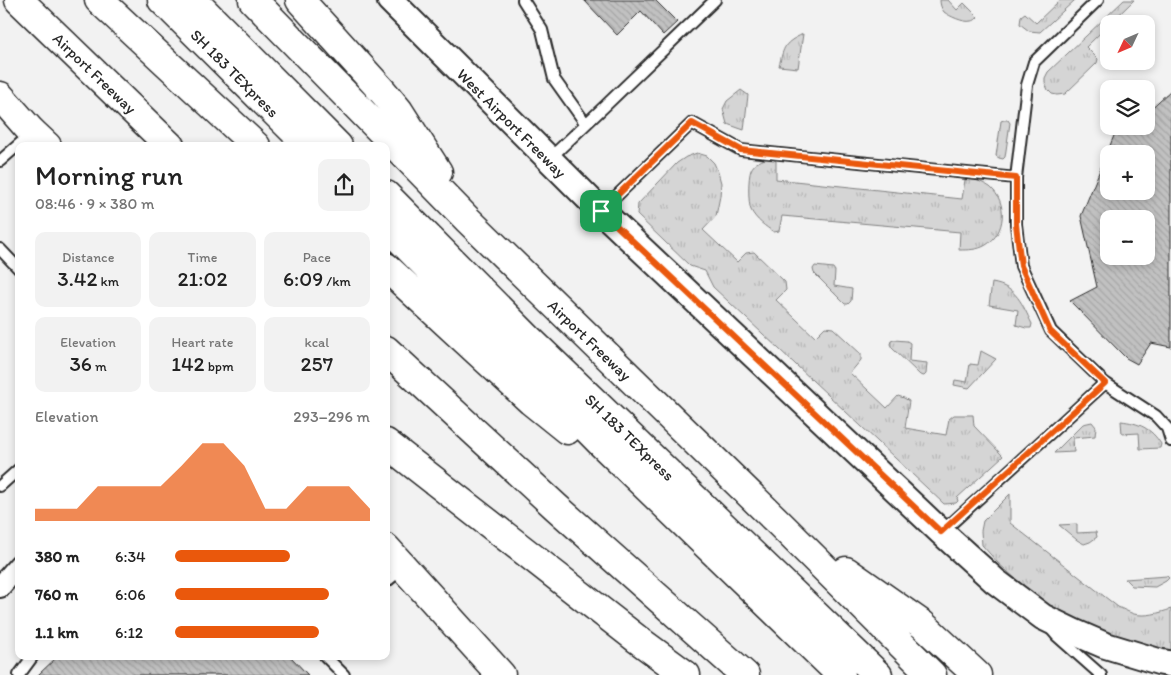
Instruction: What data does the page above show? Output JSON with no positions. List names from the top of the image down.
{
  "streets": {
    "main road": ["Airport Freeway", "SH 183 TEXpress"],
    "street": ["West Airport Freeway"]
  },
  "north": "bottom left",
  "page": {
    "map_buttons": ["+", "−"],
    "heading": ["Morning run", "08:46 · 9 × 380 m"],
    "stats": [
      ["Distance", "3.42 km"],
      ["Time", "21:02"],
      ["Pace", "6:09 /km"],
      ["Elevation", "36 m"],
      ["Heart rate", "142 bpm"],
      ["kcal", "257"]
    ],
    "chart": ["Elevation", "293–296 m"],
    "list": [
      {
        "name": "380 m",
        "note": "6:34"
      },
      {
        "name": "760 m",
        "note": "6:06"
      },
      {
        "name": "1.1 km",
        "note": "6:12"
      }
    ]
  }
}
